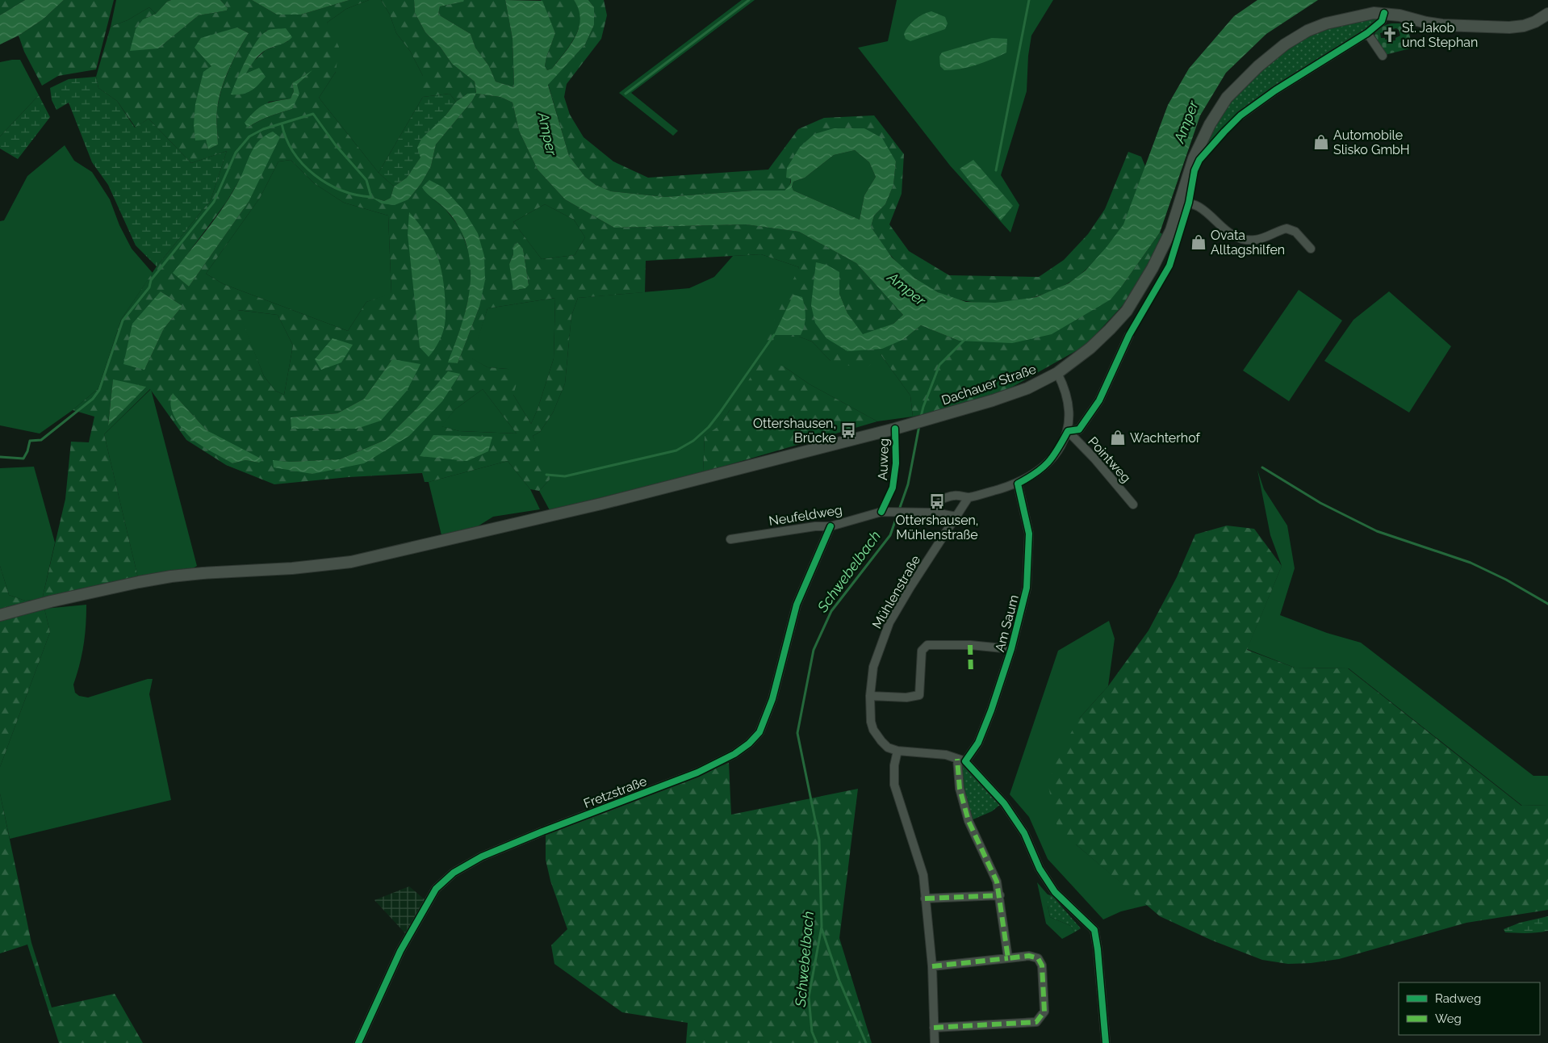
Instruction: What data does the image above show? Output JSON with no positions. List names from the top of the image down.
{
  "streets": {
    "main road": ["Dachauer Straße"],
    "street": [
      "Pointweg",
      "Neufeldweg",
      "Mühlenstraße",
      "Am Saum",
      "Fretzstraße"
    ],
    "cycle path": ["Auweg"]
  },
  "crossings": [
    ["Neufeldweg", "Mühlenstraße"],
    ["Neufeldweg", "Fretzstraße"]
  ],
  "water": ["Amper", "Schwebelbach"],
  "places": {
    "church": ["St. Jakob und Stephan"],
    "shop": ["Automobile Slisko GmbH", "Ovata Alltagshilfen", "Wachterhof"],
    "bus stop": ["Ottershausen, Brücke", "Ottershausen, Mühlenstraße"]
  },
  "legend": ["Radweg", "Weg"]
}
